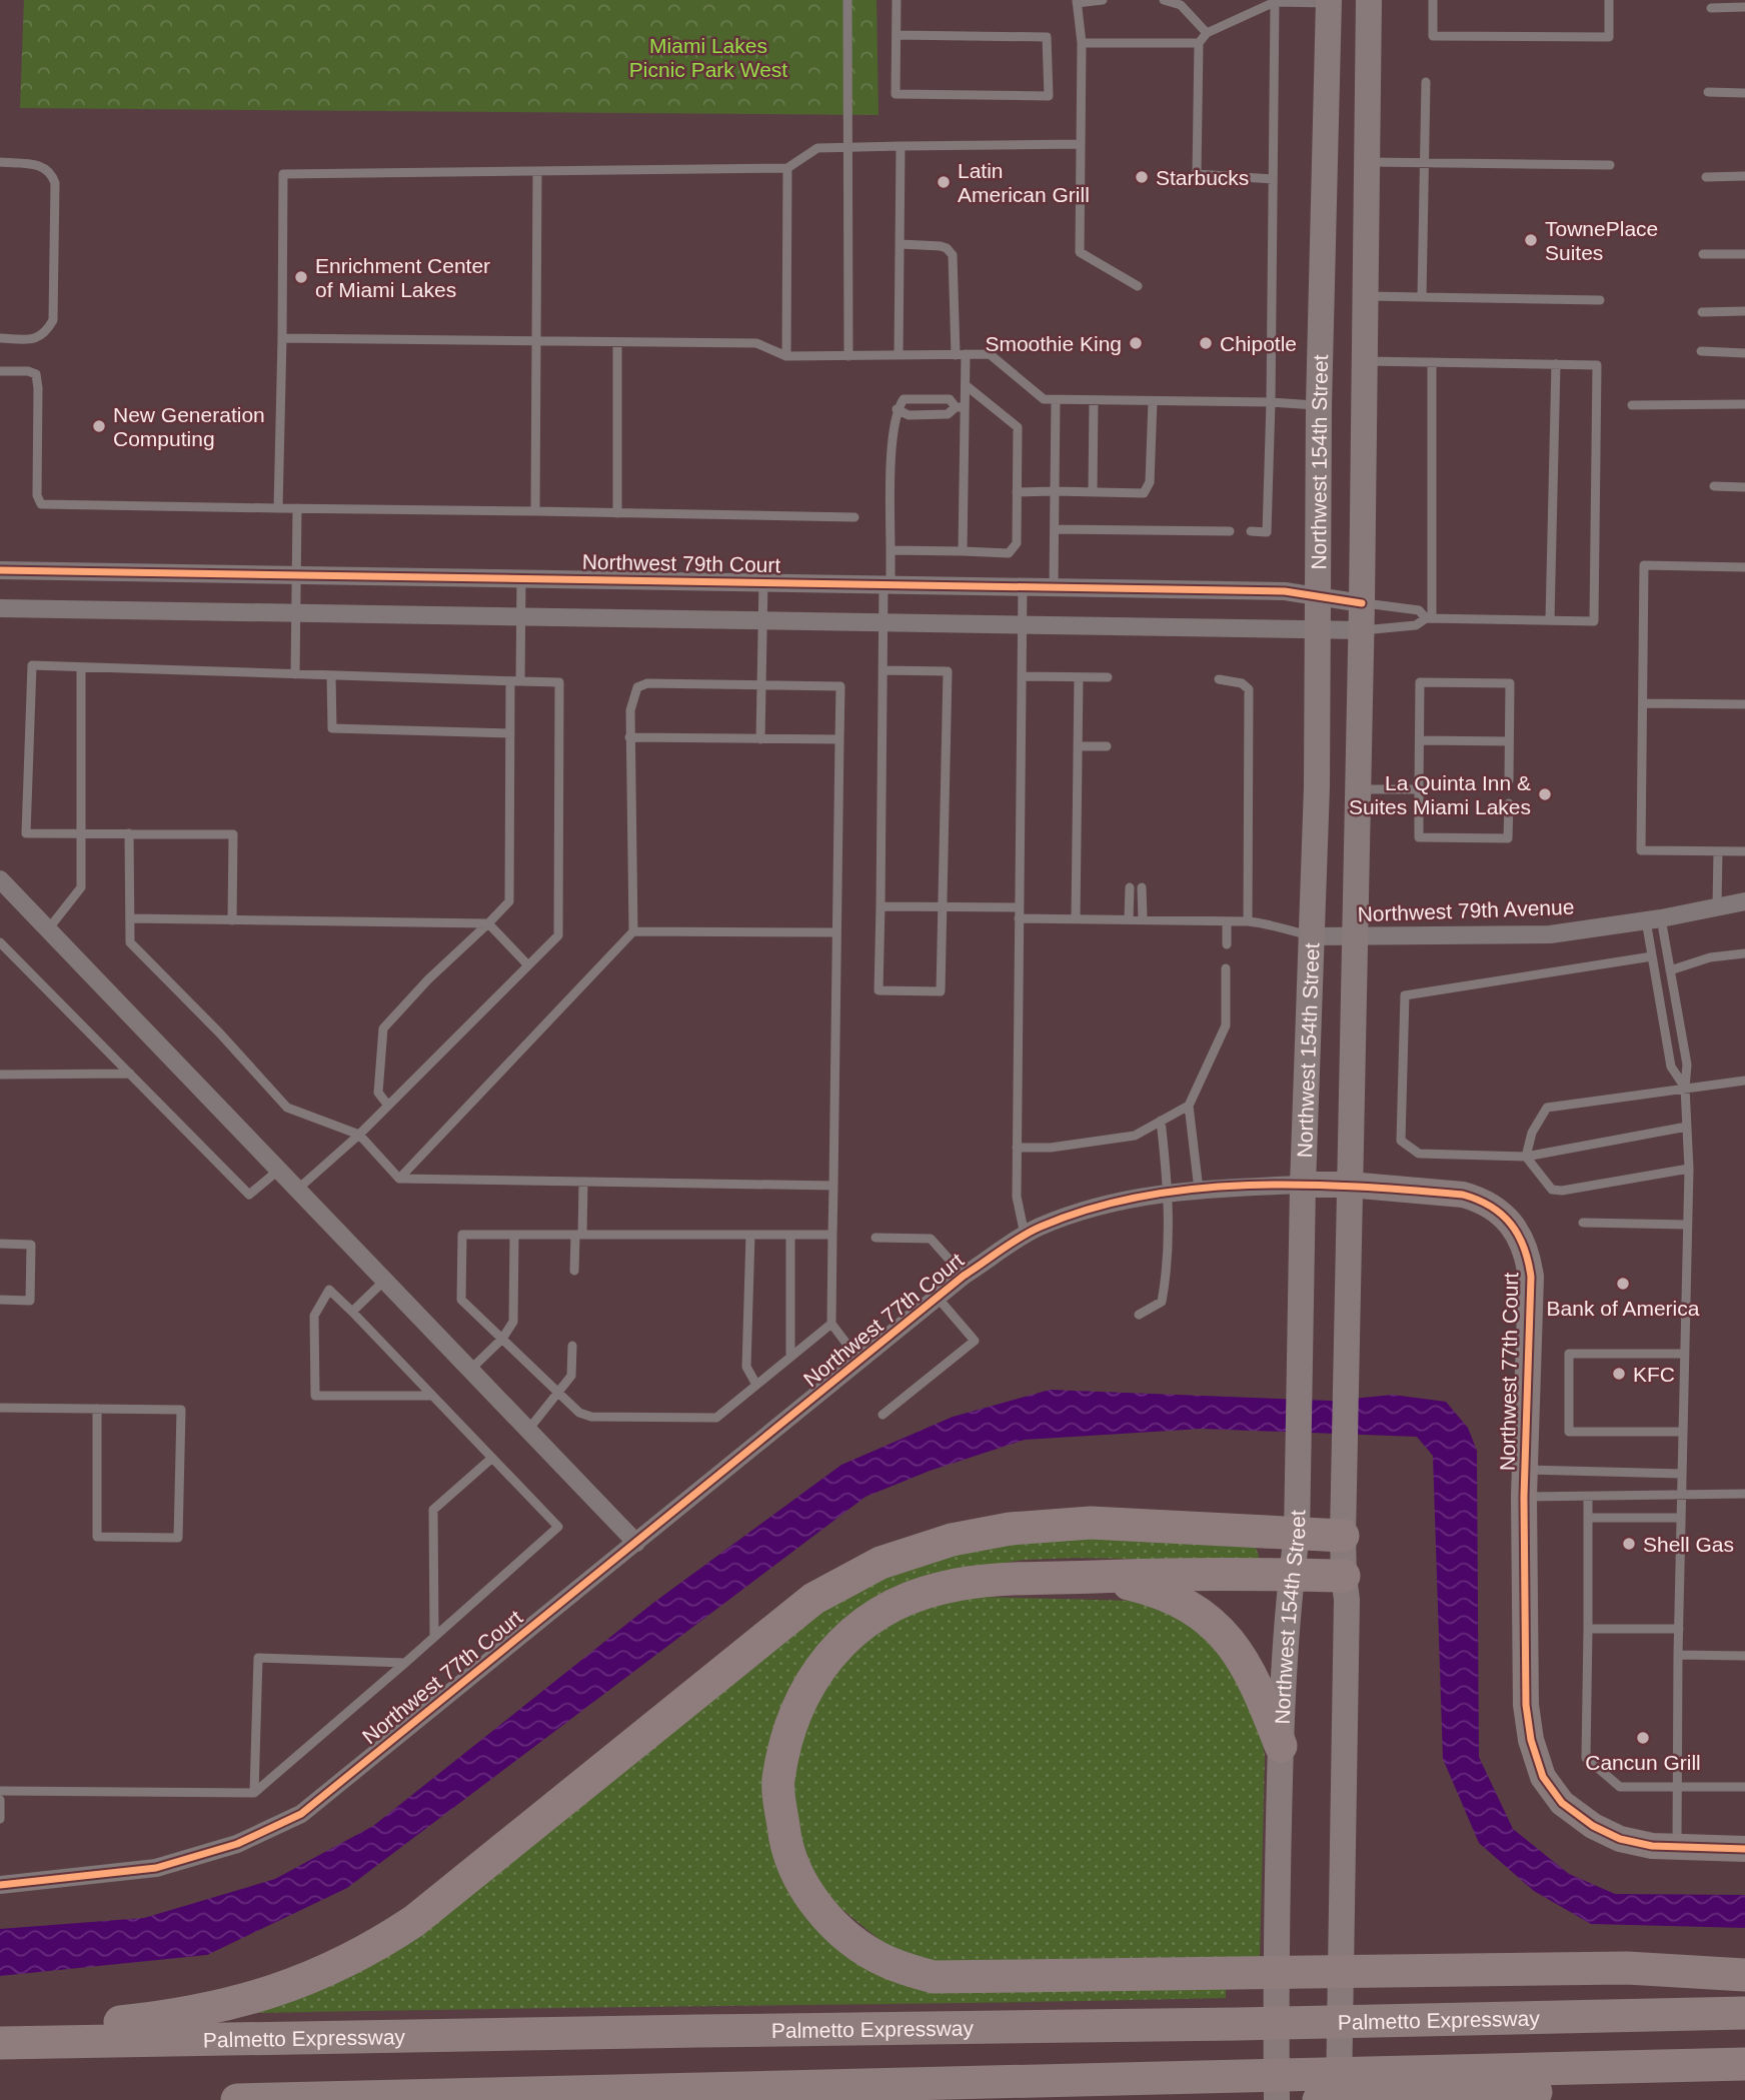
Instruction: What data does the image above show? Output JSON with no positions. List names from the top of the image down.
{
  "streets": {
    "highway": ["Palmetto Expressway"],
    "main road": ["Northwest 154th Street", "Northwest 77th Court"],
    "street": ["Northwest 79th Court", "Northwest 79th Avenue"]
  },
  "crossings": [
    ["Northwest 154th Street", "Northwest 79th Court"],
    ["Northwest 154th Street", "Northwest 79th Avenue"],
    ["Northwest 154th Street", "Northwest 77th Court"]
  ],
  "parks": ["Miami Lakes Picnic Park West"],
  "places": [
    "Starbucks",
    "Latin American Grill",
    "TownePlace Suites",
    "Enrichment Center of Miami Lakes",
    "Smoothie King",
    "Chipotle",
    "New Generation Computing",
    "La Quinta Inn & Suites Miami Lakes",
    "Bank of America",
    "KFC",
    "Shell Gas",
    "Cancun Grill"
  ]
}
